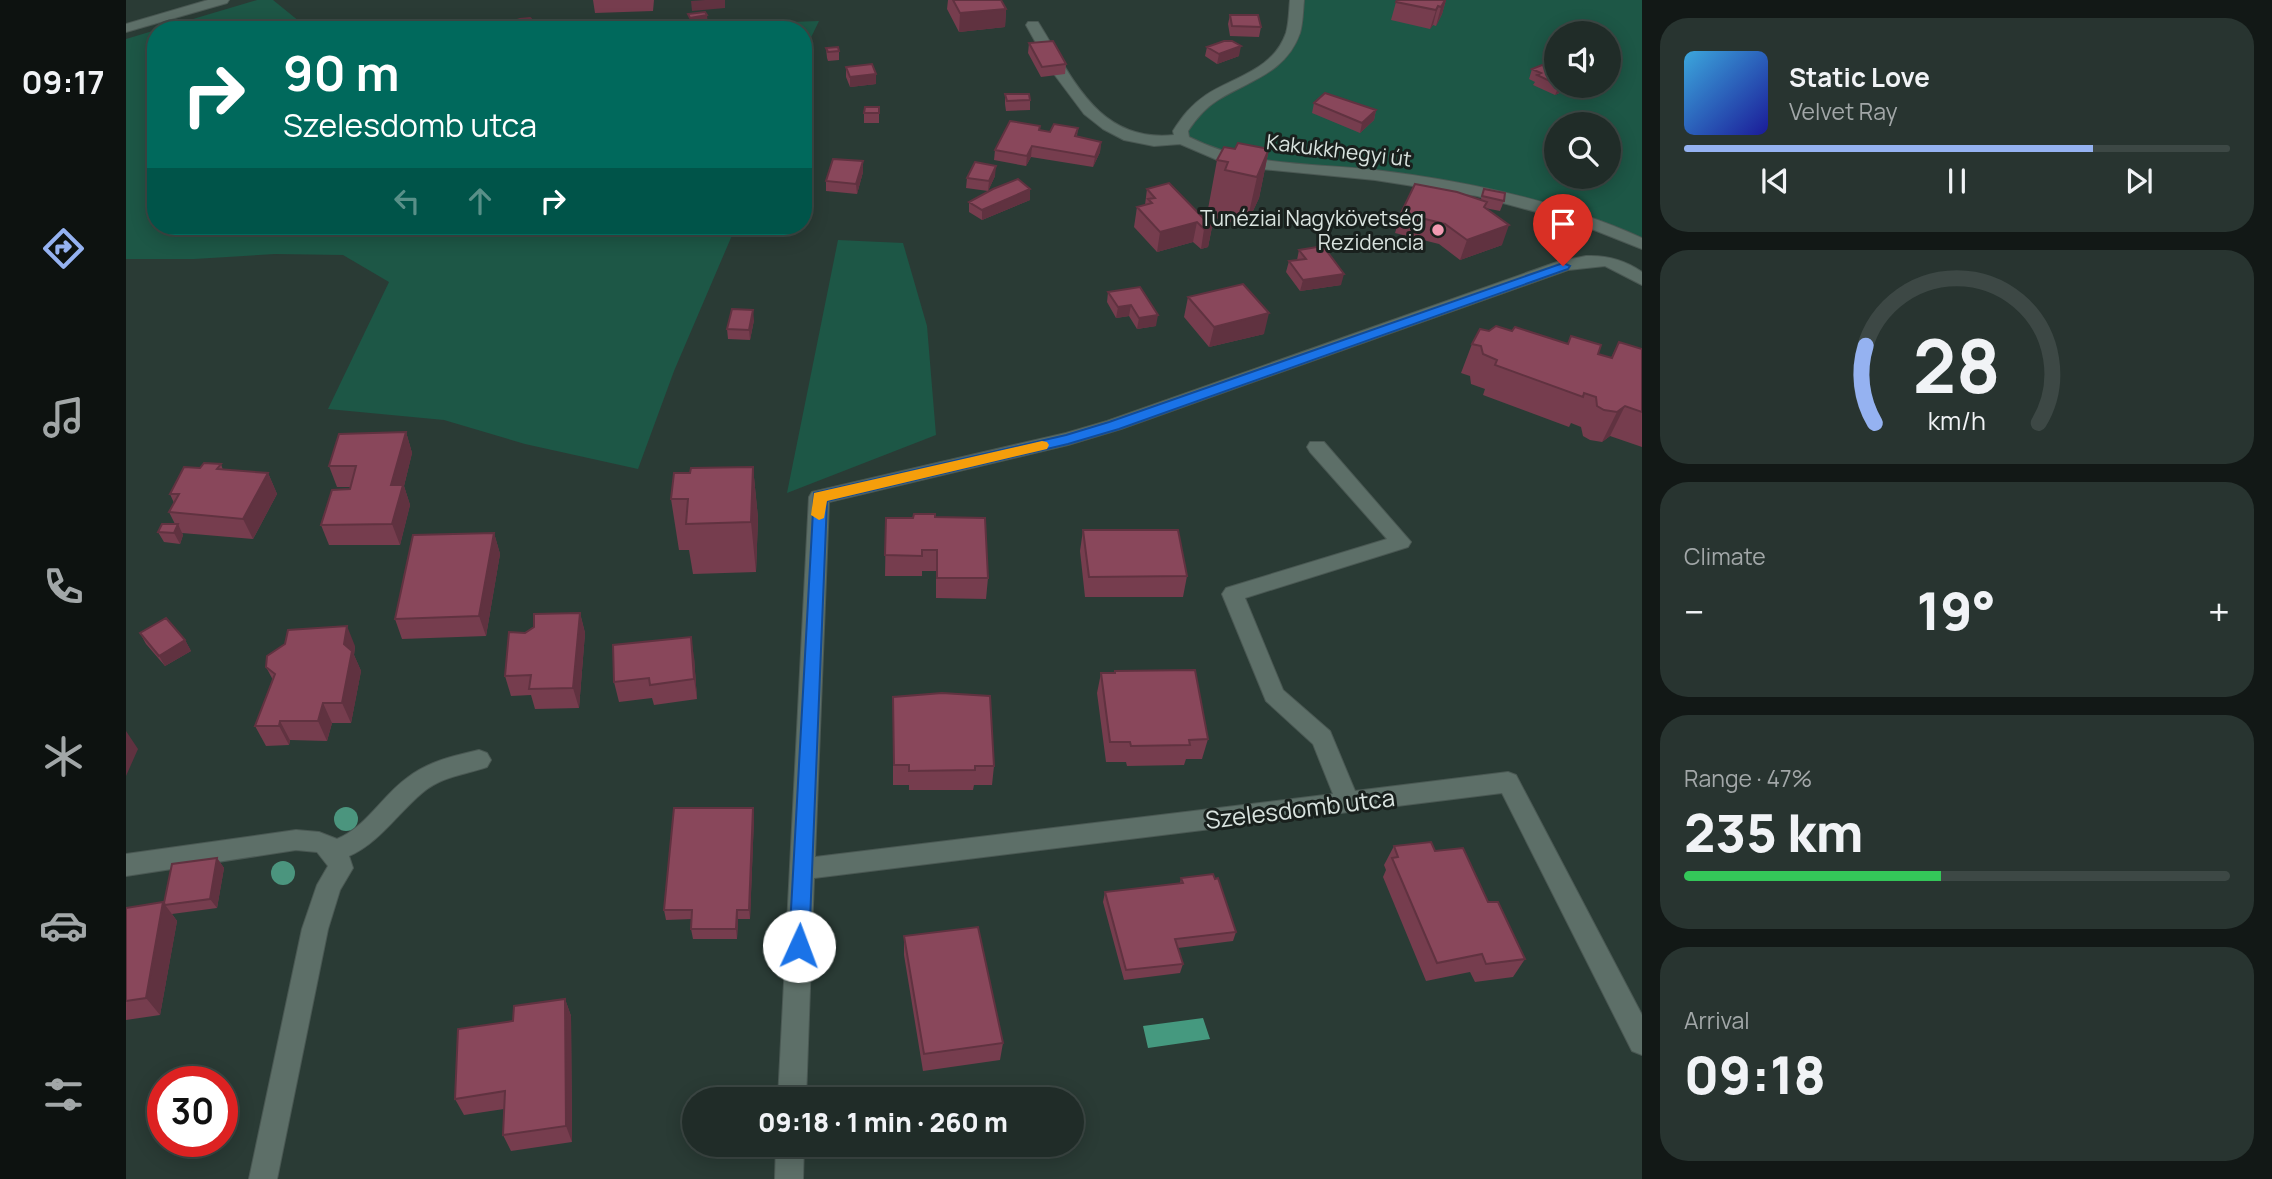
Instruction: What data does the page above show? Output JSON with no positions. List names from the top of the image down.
{
  "streets": {
    "street": ["Kakukkhegyi út", "Szelesdomb utca"]
  },
  "places": ["Tunéziai Nagykövetség Rezidencia"],
  "page": {
    "tabs": "09:17",
    "turn": ["90 m", "Szelesdomb utca"],
    "song": ["Static Love", "Velvet Ray"],
    "tile": [
      "Climate",
      ["Range · 47%", "235 km"],
      ["Arrival", "09:18"]
    ],
    "heat": ["−", "19°", "+"],
    "limit": "30",
    "trip": "09:18 · 1 min · 260 m",
    "gauge": ["28", "km/h"]
  }
}
